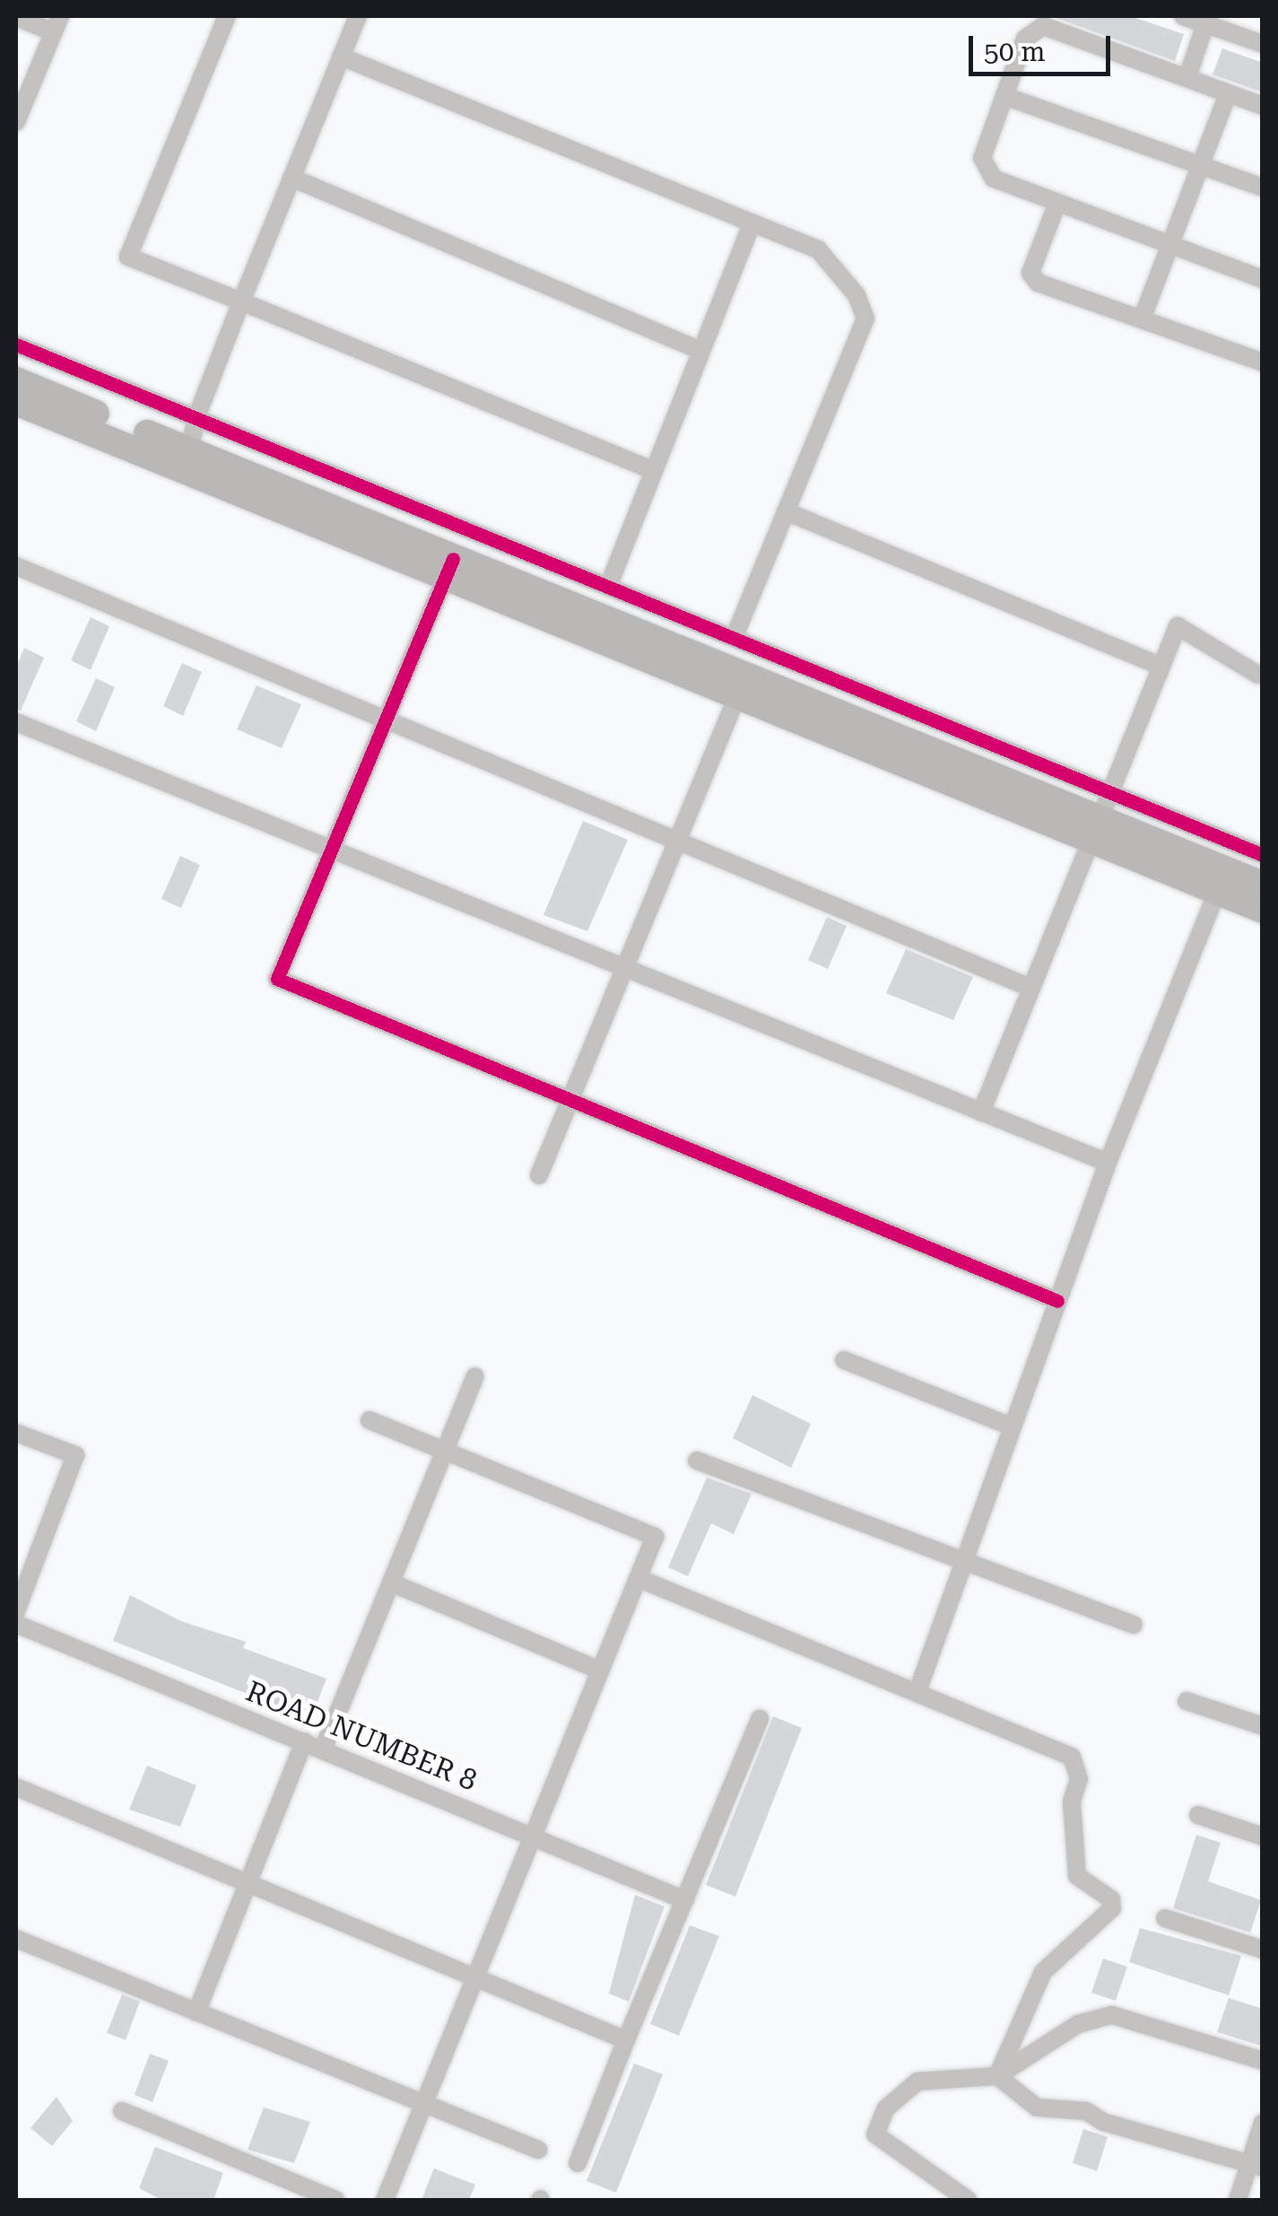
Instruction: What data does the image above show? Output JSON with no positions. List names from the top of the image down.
{
  "streets": {
    "street": ["ROAD NUMBER 8"]
  },
  "scale_bar": "50 m"
}
